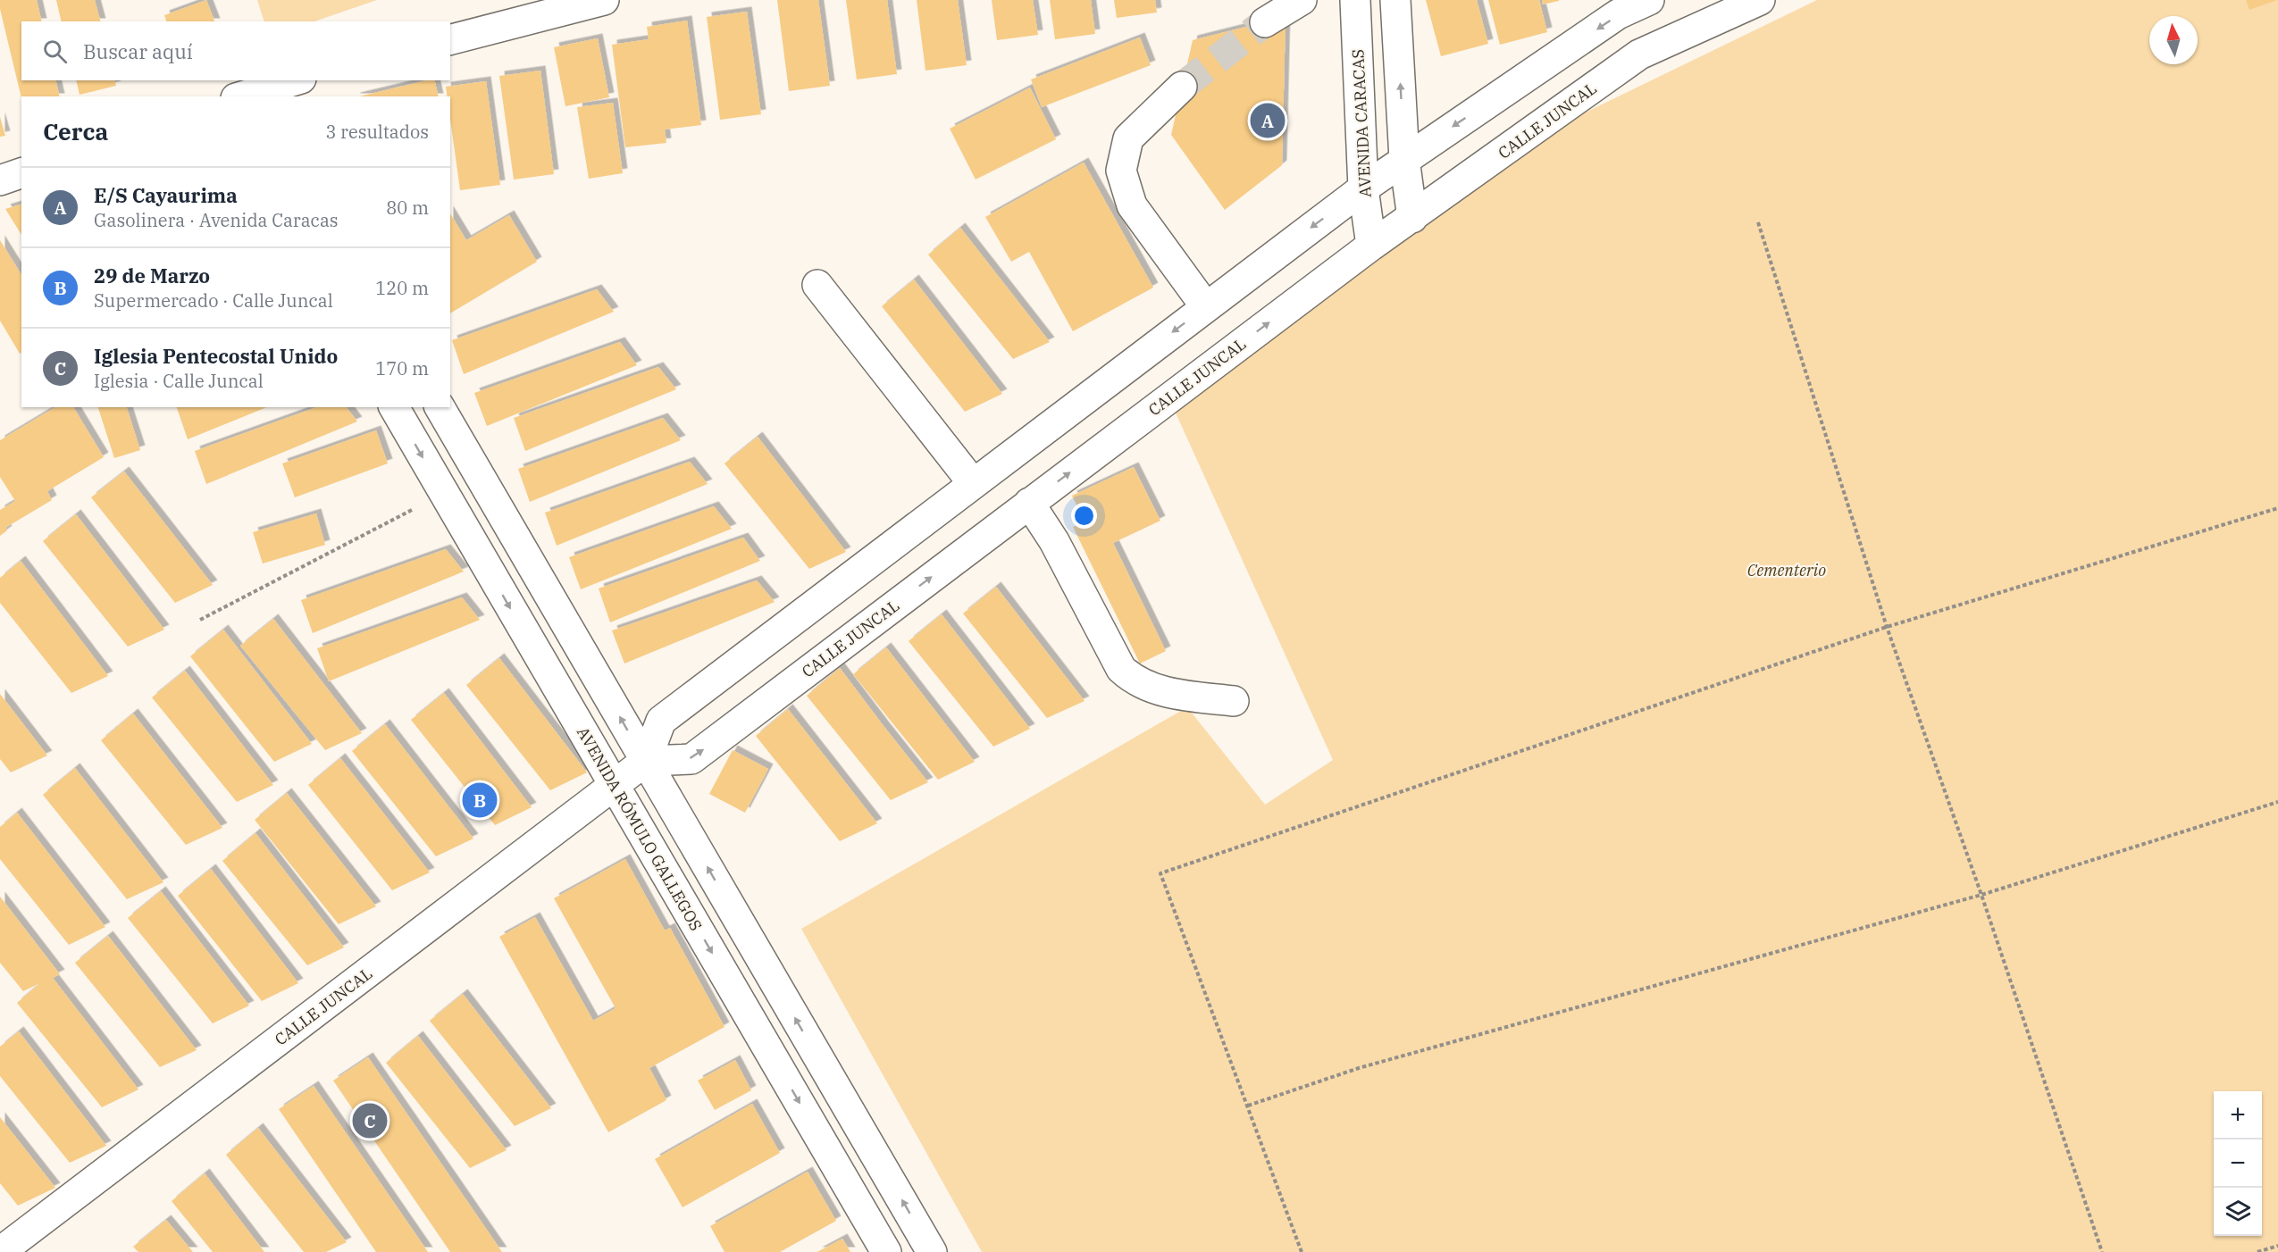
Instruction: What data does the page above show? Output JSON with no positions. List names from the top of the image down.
{
  "streets": {
    "street": ["CALLE JUNCAL", "AVENIDA CARACAS", "AVENIDA RÓMULO GALLEGOS"]
  },
  "crossings": [
    ["CALLE JUNCAL", "AVENIDA CARACAS"],
    ["CALLE JUNCAL", "AVENIDA RÓMULO GALLEGOS"]
  ],
  "parks": ["Cementerio"],
  "north": "top",
  "page": {
    "search": "Buscar aquí",
    "heading": ["Cerca", "3 resultados"],
    "pins": ["A", "B", "C"],
    "list": [
      {
        "mark": "A",
        "name": "E/S Cayaurima",
        "note": "Gasolinera · Avenida Caracas",
        "value": "80 m"
      },
      {
        "mark": "B",
        "name": "29 de Marzo",
        "note": "Supermercado · Calle Juncal",
        "value": "120 m"
      },
      {
        "mark": "C",
        "name": "Iglesia Pentecostal Unido",
        "note": "Iglesia · Calle Juncal",
        "value": "170 m"
      }
    ],
    "map_buttons": ["+", "−"]
  }
}
